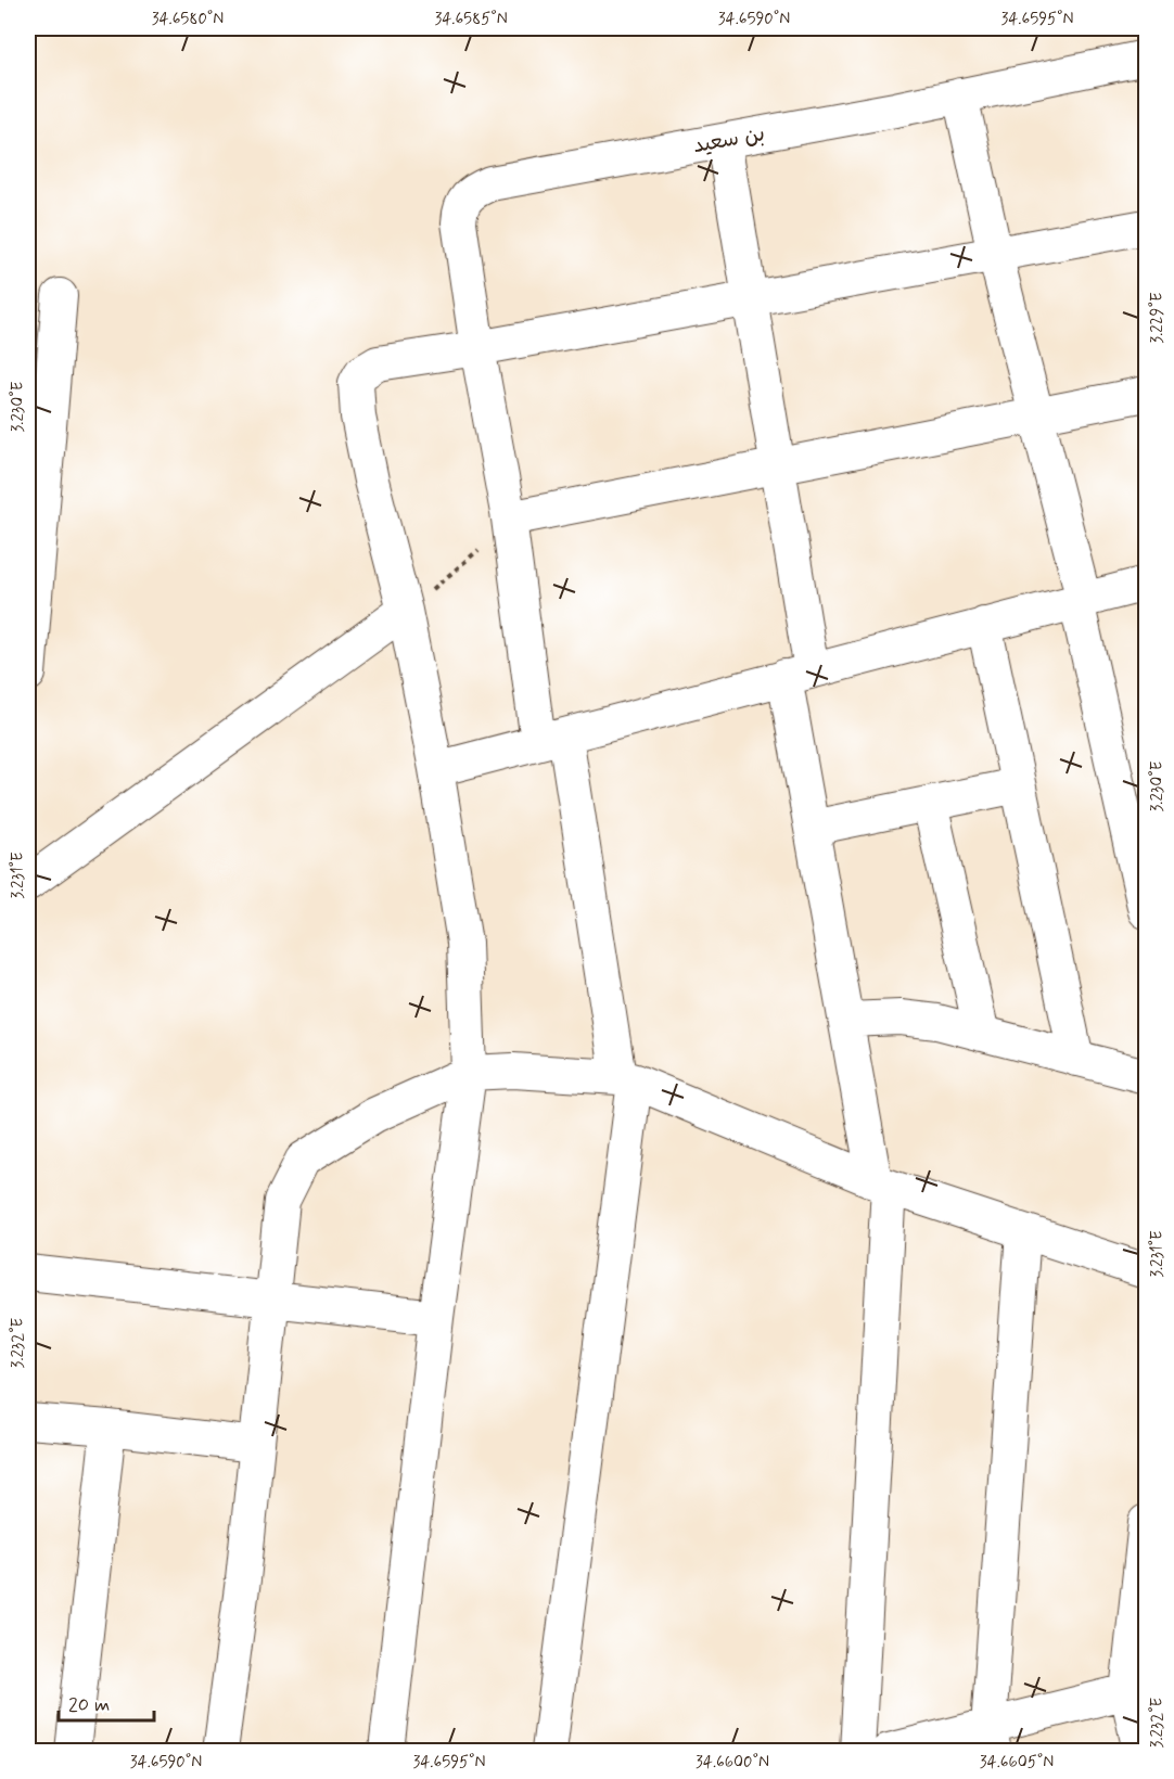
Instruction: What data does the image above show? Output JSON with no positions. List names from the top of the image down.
{
  "streets": {
    "street": ["بن سعيد"]
  },
  "scale_bar": "20 m",
  "coordinates": [
    "34.6580°N",
    "34.6585°N",
    "34.6590°N",
    "34.6595°N",
    "3.229°E",
    "3.230°E",
    "3.231°E",
    "3.232°E",
    "34.6600°N",
    "34.6605°N"
  ]
}
